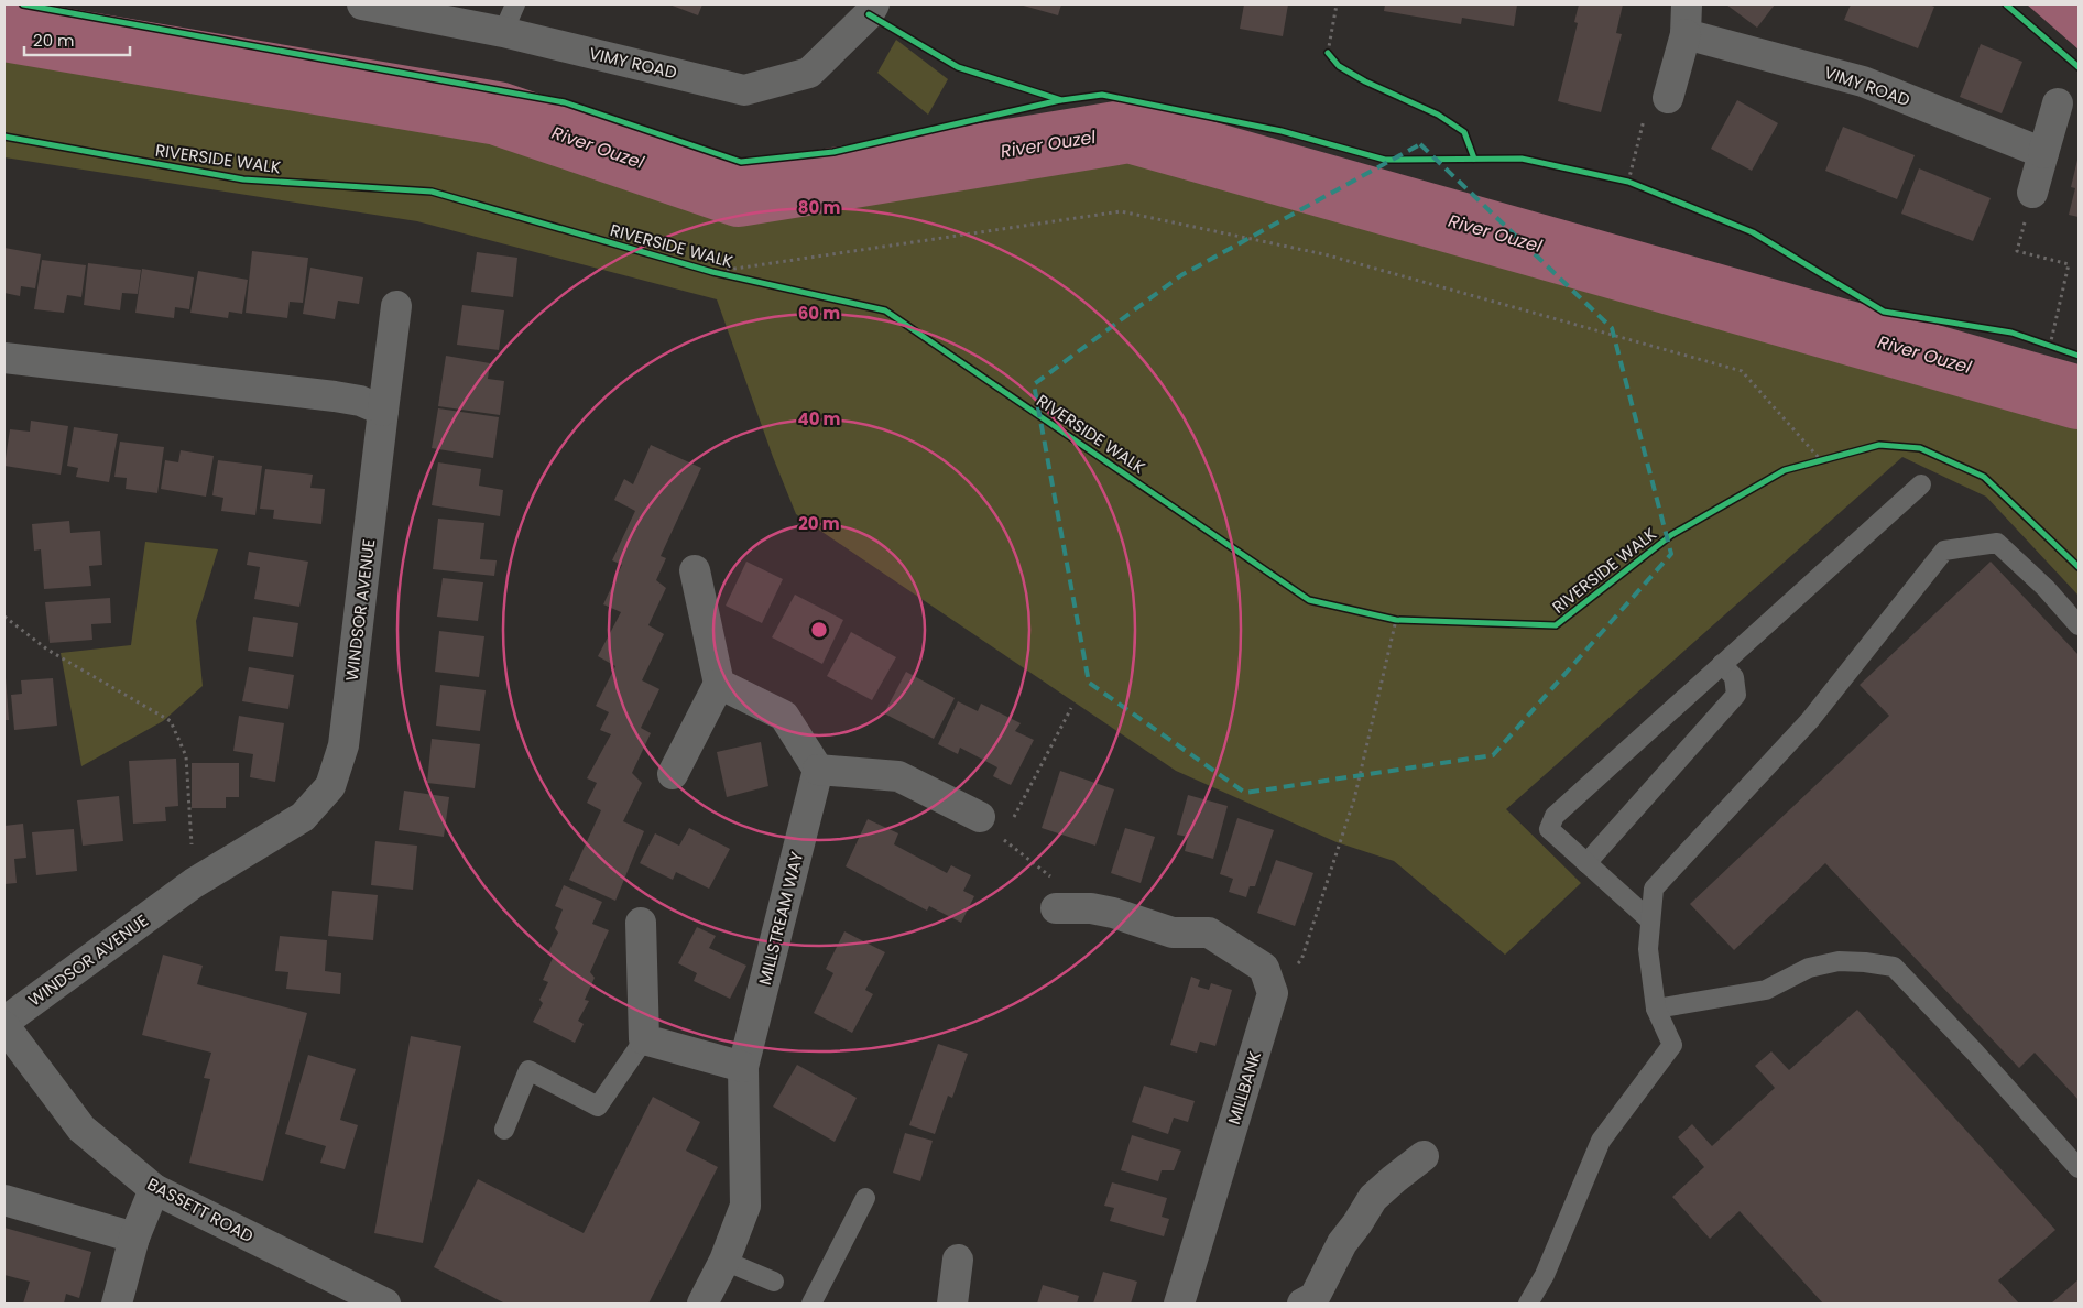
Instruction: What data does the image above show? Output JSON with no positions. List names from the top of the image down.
{
  "streets": {
    "street": [
      "VIMY ROAD",
      "WINDSOR AVENUE",
      "MILLSTREAM WAY",
      "MILLBANK",
      "BASSETT ROAD"
    ],
    "cycle path": ["RIVERSIDE WALK"]
  },
  "water": ["River Ouzel"],
  "scale_bar": "20 m",
  "rings": [
    "80 m",
    "60 m",
    "40 m",
    "20 m"
  ]
}
